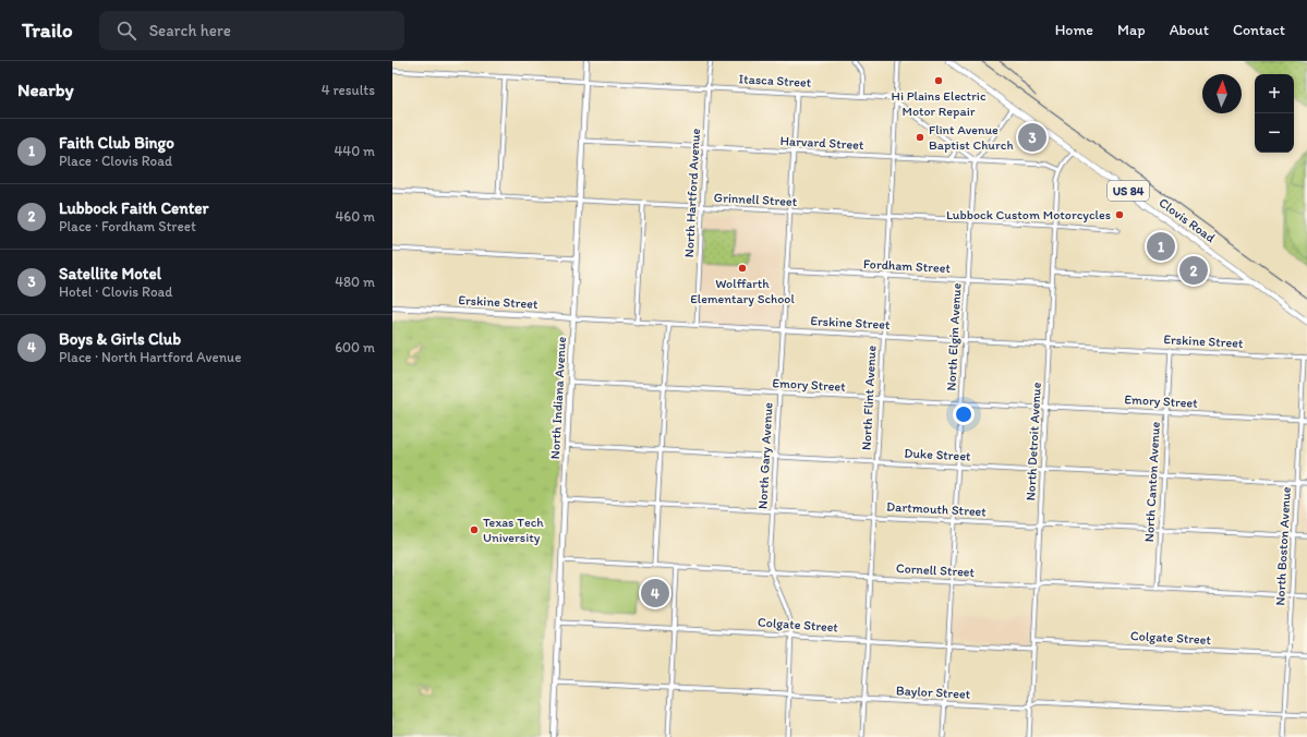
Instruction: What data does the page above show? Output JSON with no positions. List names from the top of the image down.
{
  "streets": {
    "highway": ["US 84", "Clovis Road"],
    "main road": ["Erskine Street", "North Indiana Avenue"],
    "street": [
      "Itasca Street",
      "Harvard Street",
      "North Hartford Avenue",
      "Grinnell Street",
      "Fordham Street",
      "North Elgin Avenue",
      "Emory Street",
      "North Flint Avenue",
      "North Detroit Avenue",
      "Duke Street",
      "North Gary Avenue",
      "North Canton Avenue",
      "Dartmouth Street",
      "North Boston Avenue",
      "Cornell Street",
      "Colgate Street",
      "Baylor Street"
    ]
  },
  "crossings": [
    ["Itasca Street", "North Hartford Avenue"],
    ["Itasca Street", "North Indiana Avenue"],
    ["Itasca Street", "North Flint Avenue"],
    ["Itasca Street", "North Gary Avenue"],
    ["Harvard Street", "North Hartford Avenue"],
    ["Harvard Street", "North Elgin Avenue"],
    ["Harvard Street", "North Indiana Avenue"],
    ["Harvard Street", "North Flint Avenue"],
    ["Harvard Street", "North Detroit Avenue"],
    ["Harvard Street", "North Gary Avenue"],
    ["North Hartford Avenue", "Grinnell Street"],
    ["North Hartford Avenue", "Erskine Street"],
    ["Grinnell Street", "North Elgin Avenue"],
    ["Grinnell Street", "North Indiana Avenue"],
    ["Grinnell Street", "North Flint Avenue"],
    ["Grinnell Street", "North Detroit Avenue"],
    ["Grinnell Street", "North Gary Avenue"],
    ["Clovis Road", "North Detroit Avenue"],
    ["Fordham Street", "North Elgin Avenue"],
    ["Fordham Street", "North Flint Avenue"],
    ["Fordham Street", "North Detroit Avenue"],
    ["Fordham Street", "North Gary Avenue"],
    ["Erskine Street", "North Elgin Avenue"],
    ["Erskine Street", "North Indiana Avenue"],
    ["Erskine Street", "North Flint Avenue"],
    ["Erskine Street", "North Detroit Avenue"],
    ["Erskine Street", "North Gary Avenue"],
    ["Erskine Street", "North Canton Avenue"],
    ["Erskine Street", "North Boston Avenue"],
    ["North Elgin Avenue", "Emory Street"],
    ["North Elgin Avenue", "Duke Street"],
    ["North Elgin Avenue", "Dartmouth Street"],
    ["North Elgin Avenue", "Cornell Street"],
    ["North Elgin Avenue", "Colgate Street"],
    ["North Elgin Avenue", "Baylor Street"],
    ["Emory Street", "North Indiana Avenue"],
    ["Emory Street", "North Flint Avenue"],
    ["Emory Street", "North Detroit Avenue"],
    ["Emory Street", "North Gary Avenue"],
    ["Emory Street", "North Canton Avenue"],
    ["Emory Street", "North Boston Avenue"],
    ["North Indiana Avenue", "Duke Street"],
    ["North Indiana Avenue", "Dartmouth Street"],
    ["North Indiana Avenue", "Cornell Street"],
    ["North Indiana Avenue", "Colgate Street"],
    ["North Indiana Avenue", "Baylor Street"],
    ["North Flint Avenue", "Duke Street"],
    ["North Flint Avenue", "Dartmouth Street"],
    ["North Flint Avenue", "Cornell Street"],
    ["North Flint Avenue", "Colgate Street"],
    ["North Flint Avenue", "Baylor Street"],
    ["North Detroit Avenue", "Duke Street"],
    ["North Detroit Avenue", "Dartmouth Street"],
    ["North Detroit Avenue", "Cornell Street"],
    ["North Detroit Avenue", "Colgate Street"],
    ["North Detroit Avenue", "Baylor Street"],
    ["Duke Street", "North Gary Avenue"],
    ["Duke Street", "North Canton Avenue"],
    ["Duke Street", "North Boston Avenue"],
    ["North Gary Avenue", "Dartmouth Street"],
    ["North Gary Avenue", "Cornell Street"],
    ["North Gary Avenue", "Colgate Street"],
    ["North Gary Avenue", "Baylor Street"],
    ["North Canton Avenue", "Dartmouth Street"],
    ["North Canton Avenue", "Cornell Street"],
    ["Dartmouth Street", "North Boston Avenue"],
    ["North Boston Avenue", "Cornell Street"],
    ["North Boston Avenue", "Colgate Street"],
    ["North Boston Avenue", "Baylor Street"]
  ],
  "places": [
    "Hi Plains Electric Motor Repair",
    "Flint Avenue Baptist Church",
    "Lubbock Custom Motorcycles",
    "Wolffarth Elementary School",
    "Texas Tech University"
  ],
  "north": "top",
  "page": {
    "header": "Trailo",
    "search": "Search here",
    "nav": [
      "Home",
      "Map",
      "About",
      "Contact"
    ],
    "heading": ["Nearby", "4 results"],
    "map_buttons": ["+", "−"],
    "list": [
      {
        "mark": "1",
        "name": "Faith Club Bingo",
        "note": "Place · Clovis Road",
        "value": "440 m"
      },
      {
        "mark": "2",
        "name": "Lubbock Faith Center",
        "note": "Place · Fordham Street",
        "value": "460 m"
      },
      {
        "mark": "3",
        "name": "Satellite Motel",
        "note": "Hotel · Clovis Road",
        "value": "480 m"
      },
      {
        "mark": "4",
        "name": "Boys & Girls Club",
        "note": "Place · North Hartford Avenue",
        "value": "600 m"
      }
    ],
    "pins": [
      "3",
      "1",
      "2",
      "4"
    ]
  }
}
